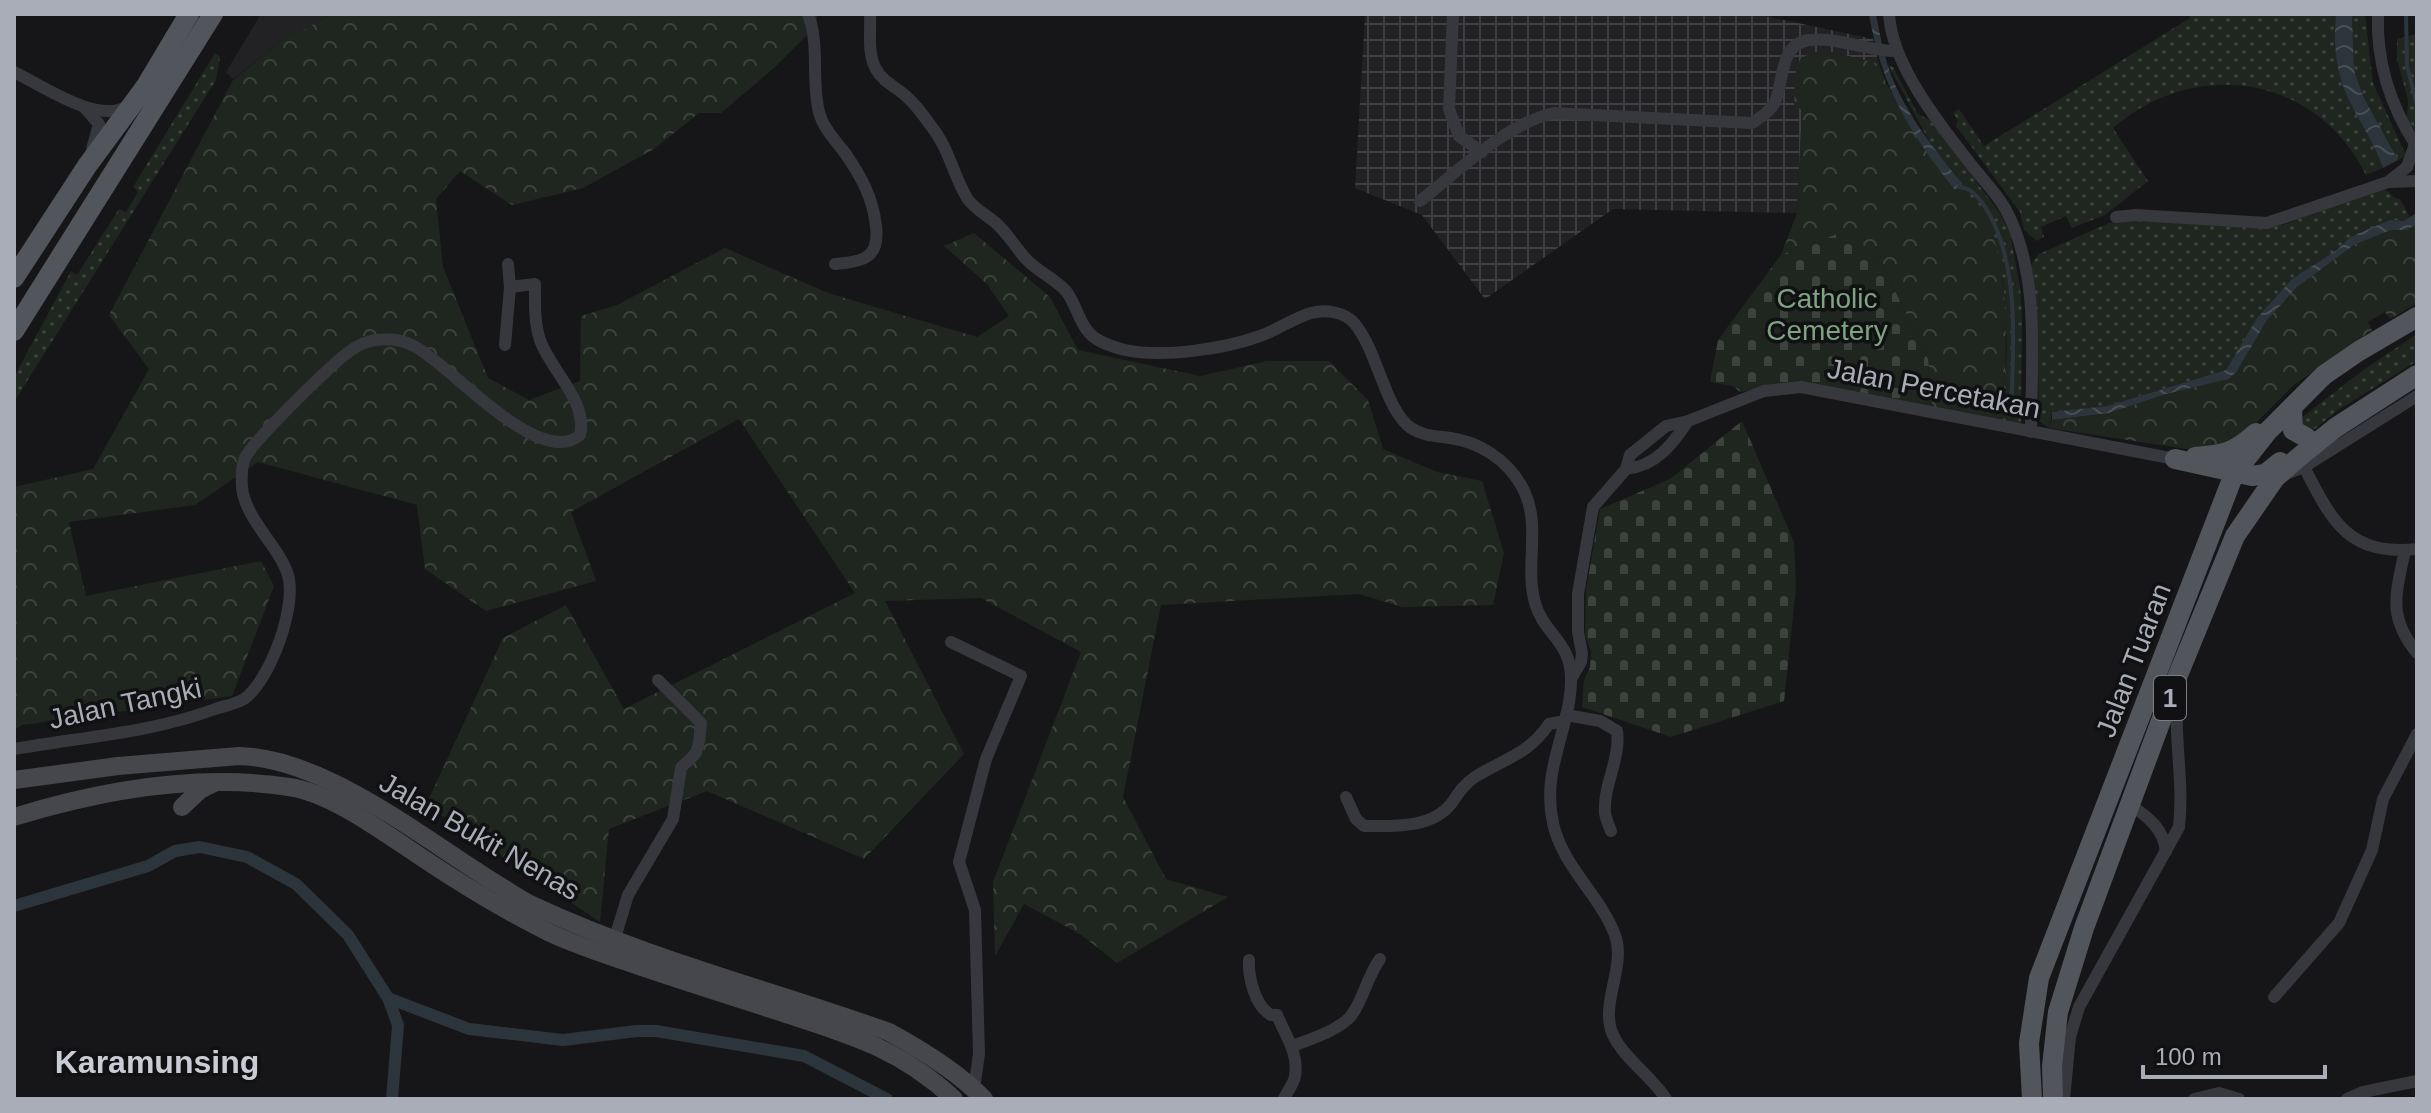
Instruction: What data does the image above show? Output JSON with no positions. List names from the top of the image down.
{
  "streets": {
    "main road": ["Jalan Tuaran", "1", "Jalan Bukit Nenas"],
    "street": ["Jalan Percetakan", "Jalan Tangki"]
  },
  "districts": ["Karamunsing"],
  "parks": ["Catholic Cemetery"],
  "scale_bar": "100 m"
}
